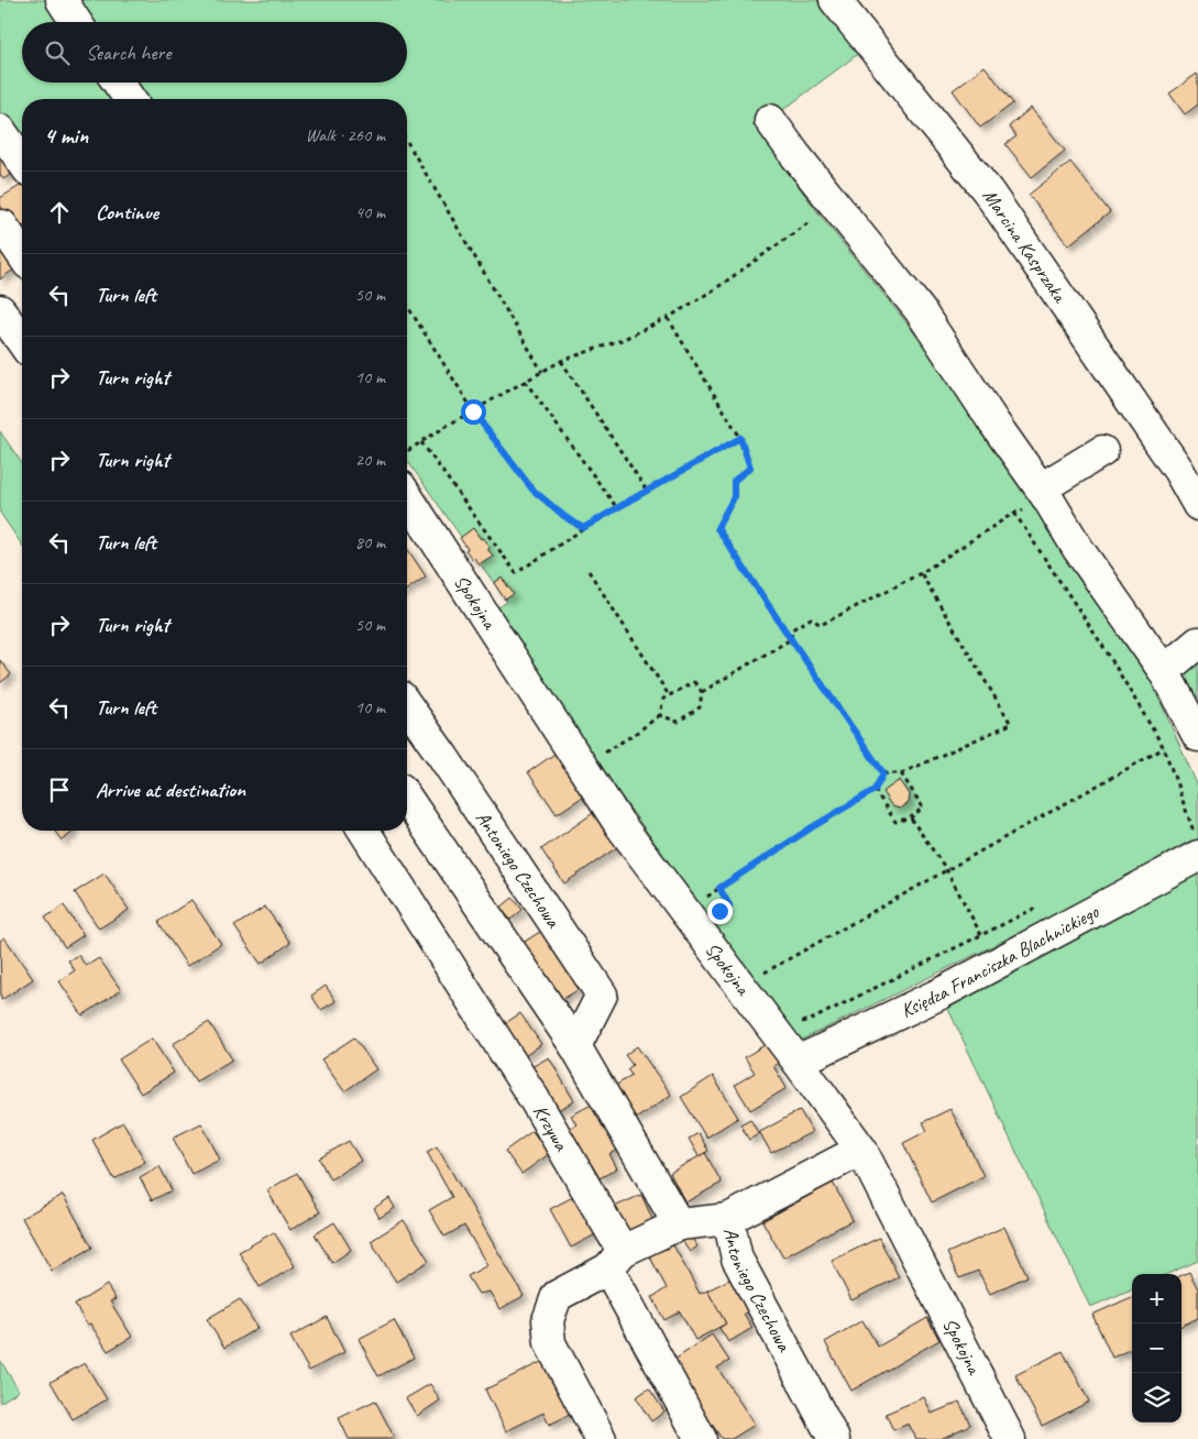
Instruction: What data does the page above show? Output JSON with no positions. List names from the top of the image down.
{
  "streets": {
    "street": [
      "Marcina Kasprzaka",
      "Spokojna",
      "Antoniego Czechowa",
      "Księdza Franciszka Blachnickiego",
      "Krzywa"
    ]
  },
  "crossings": [
    ["Spokojna", "Księdza Franciszka Blachnickiego"],
    ["Antoniego Czechowa", "Krzywa"]
  ],
  "page": {
    "search": "Search here",
    "heading": ["4 min", "Walk · 260 m"],
    "list": [
      ["Continue", "40 m"],
      ["Turn left", "50 m"],
      ["Turn right", "10 m"],
      ["Turn right", "20 m"],
      ["Turn left", "80 m"],
      ["Turn right", "50 m"],
      ["Turn left", "10 m"],
      "Arrive at destination"
    ],
    "map_buttons": ["+", "−"]
  }
}
